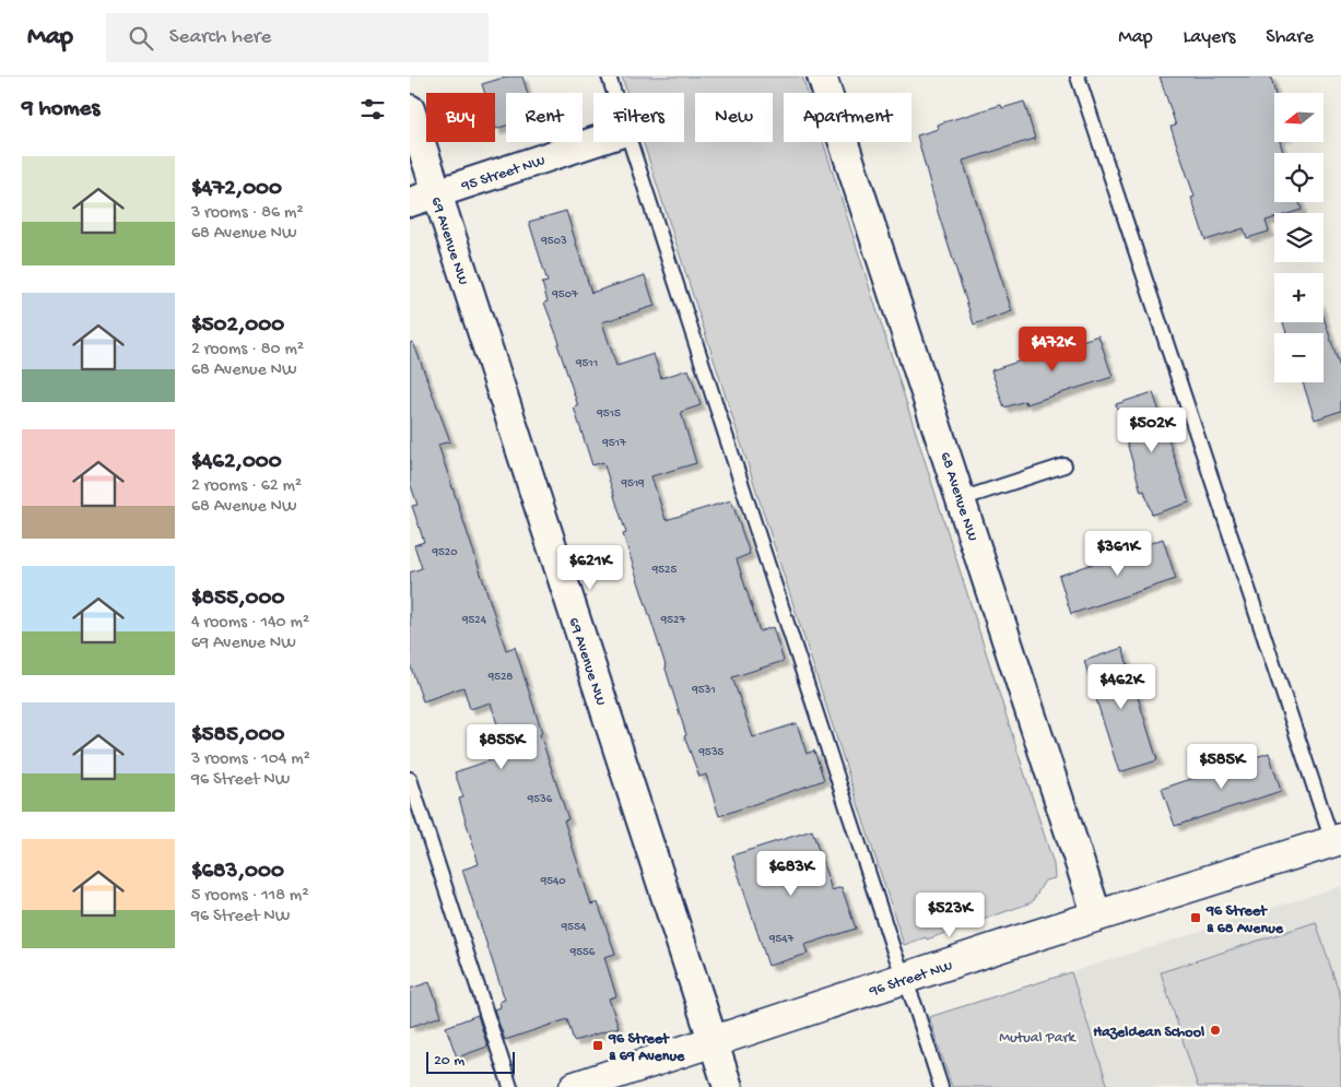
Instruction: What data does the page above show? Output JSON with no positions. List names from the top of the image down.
{
  "streets": {
    "street": [
      "95 Street NW",
      "69 Avenue NW",
      "68 Avenue NW",
      "96 Street NW"
    ]
  },
  "crossings": [
    ["95 Street NW", "69 Avenue NW"],
    ["69 Avenue NW", "96 Street NW"],
    ["68 Avenue NW", "96 Street NW"]
  ],
  "parks": ["Mutual Park"],
  "places": {
    "transit": ["96 Street & 68 Avenue", "96 Street & 69 Avenue"],
    "other": ["Hazeldean School"]
  },
  "house_numbers": [
    "9503",
    "9507",
    "9511",
    "9515",
    "9517",
    "9519",
    "9520",
    "9525",
    "9524",
    "9527",
    "9528",
    "9531",
    "9535",
    "9536",
    "9540",
    "9554",
    "9547",
    "9556"
  ],
  "scale_bar": "20 m",
  "north": "left",
  "page": {
    "header": "Map",
    "search": "Search here",
    "nav": ["Map", "Layers", "Share"],
    "heading": "9 homes",
    "map_buttons": ["+", "−"],
    "chip": [
      "Buy",
      "Rent",
      "Filters",
      "New",
      "Apartment"
    ],
    "list": [
      {
        "name": "$472,000",
        "note": "3 rooms · 86 m² · 68 Avenue NW"
      },
      {
        "name": "$502,000",
        "note": "2 rooms · 80 m² · 68 Avenue NW"
      },
      {
        "name": "$462,000",
        "note": "2 rooms · 62 m² · 68 Avenue NW"
      },
      {
        "name": "$855,000",
        "note": "4 rooms · 140 m² · 69 Avenue NW"
      },
      {
        "name": "$585,000",
        "note": "3 rooms · 104 m² · 96 Street NW"
      },
      {
        "name": "$683,000",
        "note": "5 rooms · 118 m² · 96 Street NW"
      }
    ],
    "price": [
      "$472K",
      "$502K",
      "$361K",
      "$621K",
      "$462K",
      "$855K",
      "$585K",
      "$683K",
      "$523K"
    ],
    "scale": "20 m"
  }
}
